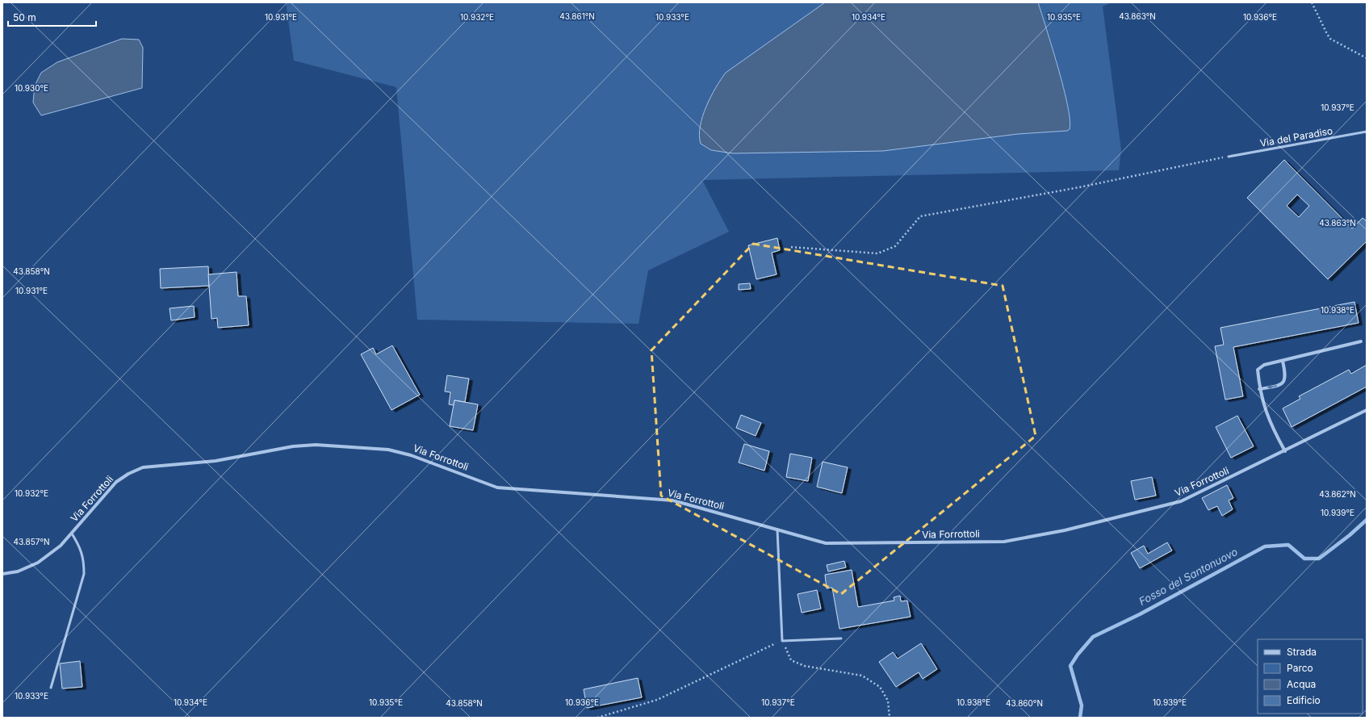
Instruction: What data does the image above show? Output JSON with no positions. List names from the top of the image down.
{
  "streets": {
    "street": ["Via Forrottoli"],
    "lane": ["Via del Paradiso"]
  },
  "water": ["Fosso del Santonuovo"],
  "legend": [
    "Strada",
    "Parco",
    "Acqua",
    "Edificio"
  ],
  "scale_bar": "50 m",
  "coordinates": [
    "43.861°N",
    "43.863°N",
    "10.931°E",
    "10.932°E",
    "10.933°E",
    "10.934°E",
    "10.935°E",
    "10.936°E",
    "10.930°E",
    "10.937°E",
    "43.858°N",
    "10.938°E",
    "43.862°N",
    "10.939°E",
    "43.857°N",
    "43.860°N"
  ]
}
